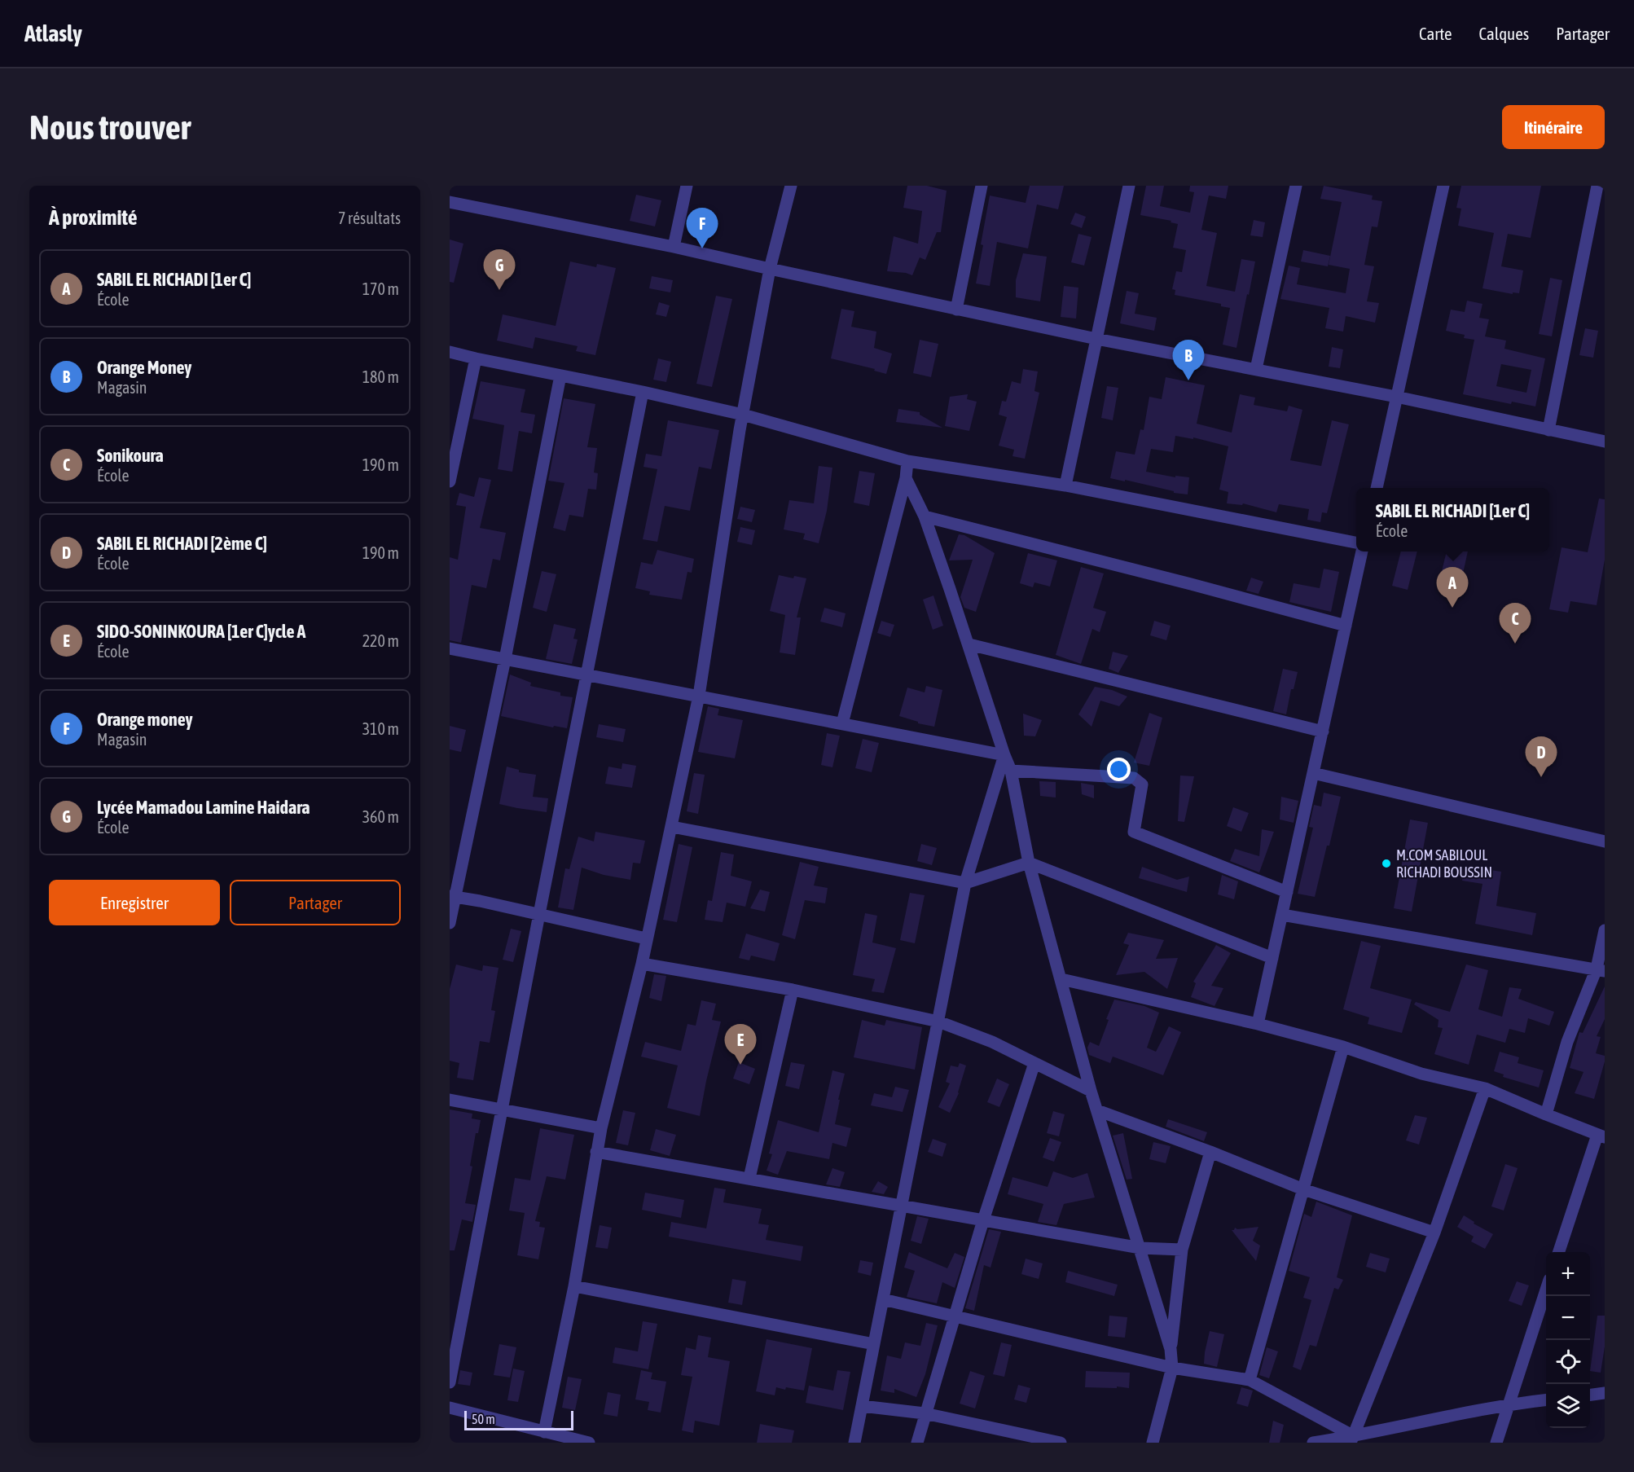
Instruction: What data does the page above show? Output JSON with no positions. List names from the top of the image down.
{
  "places": ["M.COM SABILOUL RICHADI BOUSSIN"],
  "scale_bar": "50 m",
  "page": {
    "header": "Atlasly",
    "nav": ["Carte", "Calques", "Partager"],
    "buttons": [
      "Itinéraire",
      ["Enregistrer", "Partager"]
    ],
    "title": "Nous trouver",
    "heading": ["À proximité", "7 résultats"],
    "pins": [
      "F",
      "G",
      "B",
      "A",
      "C",
      "D",
      "E"
    ],
    "list": [
      {
        "mark": "A",
        "name": "SABIL EL RICHADI [1er C]",
        "note": "École",
        "value": "170 m"
      },
      {
        "mark": "B",
        "name": "Orange Money",
        "note": "Magasin",
        "value": "180 m"
      },
      {
        "mark": "C",
        "name": "Sonikoura",
        "note": "École",
        "value": "190 m"
      },
      {
        "mark": "D",
        "name": "SABIL EL RICHADI [2ème C]",
        "note": "École",
        "value": "190 m"
      },
      {
        "mark": "E",
        "name": "SIDO-SONINKOURA [1er C]ycle A",
        "note": "École",
        "value": "220 m"
      },
      {
        "mark": "F",
        "name": "Orange money",
        "note": "Magasin",
        "value": "310 m"
      },
      {
        "mark": "G",
        "name": "Lycée Mamadou Lamine Haidara",
        "note": "École",
        "value": "360 m"
      }
    ],
    "popup": ["SABIL EL RICHADI [1er C]", "École"],
    "map_buttons": ["+", "−"],
    "scale": "50 m"
  }
}
